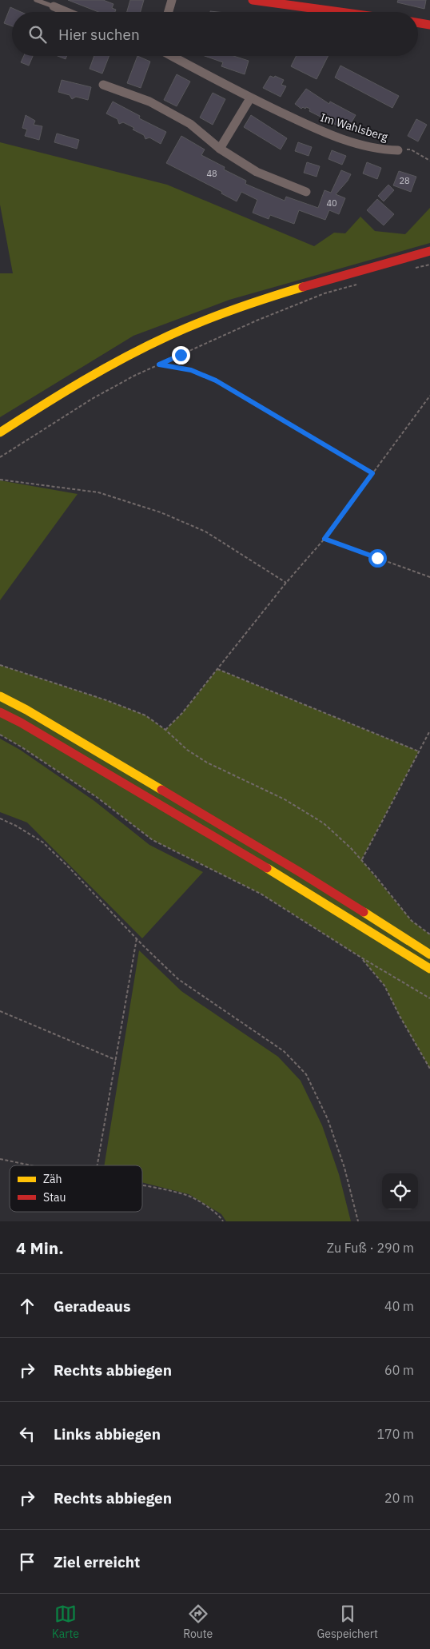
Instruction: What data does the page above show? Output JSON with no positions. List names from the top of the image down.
{
  "streets": {
    "street": ["Im Wahlsberg"]
  },
  "house_numbers": ["48", "28", "40"],
  "legend": ["Zäh", "Stau"],
  "page": {
    "search": "Hier suchen",
    "heading": ["4 Min.", "Zu Fuß · 290 m"],
    "list": [
      ["Geradeaus", "40 m"],
      ["Rechts abbiegen", "60 m"],
      ["Links abbiegen", "170 m"],
      ["Rechts abbiegen", "20 m"],
      "Ziel erreicht"
    ],
    "nav": ["Karte", "Route", "Gespeichert"]
  }
}
